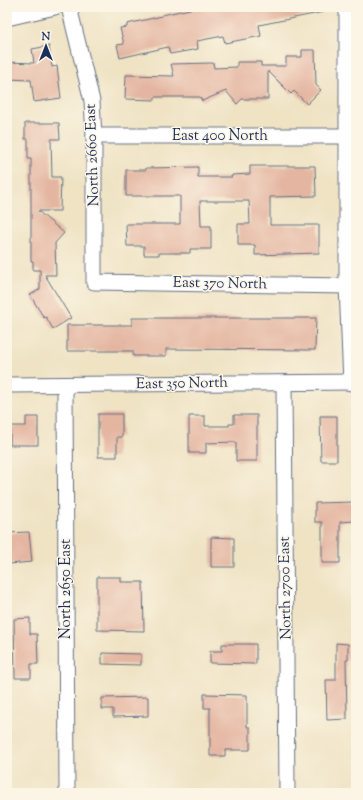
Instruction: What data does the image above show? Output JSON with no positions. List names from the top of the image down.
{
  "streets": {
    "street": [
      "East 400 North",
      "North 2660 East",
      "East 370 North",
      "East 350 North",
      "North 2700 East",
      "North 2650 East"
    ]
  },
  "crossings": [
    ["East 400 North", "North 2660 East"],
    ["North 2660 East", "East 370 North"],
    ["East 350 North", "North 2700 East"],
    ["East 350 North", "North 2650 East"]
  ],
  "north": "top"
}
